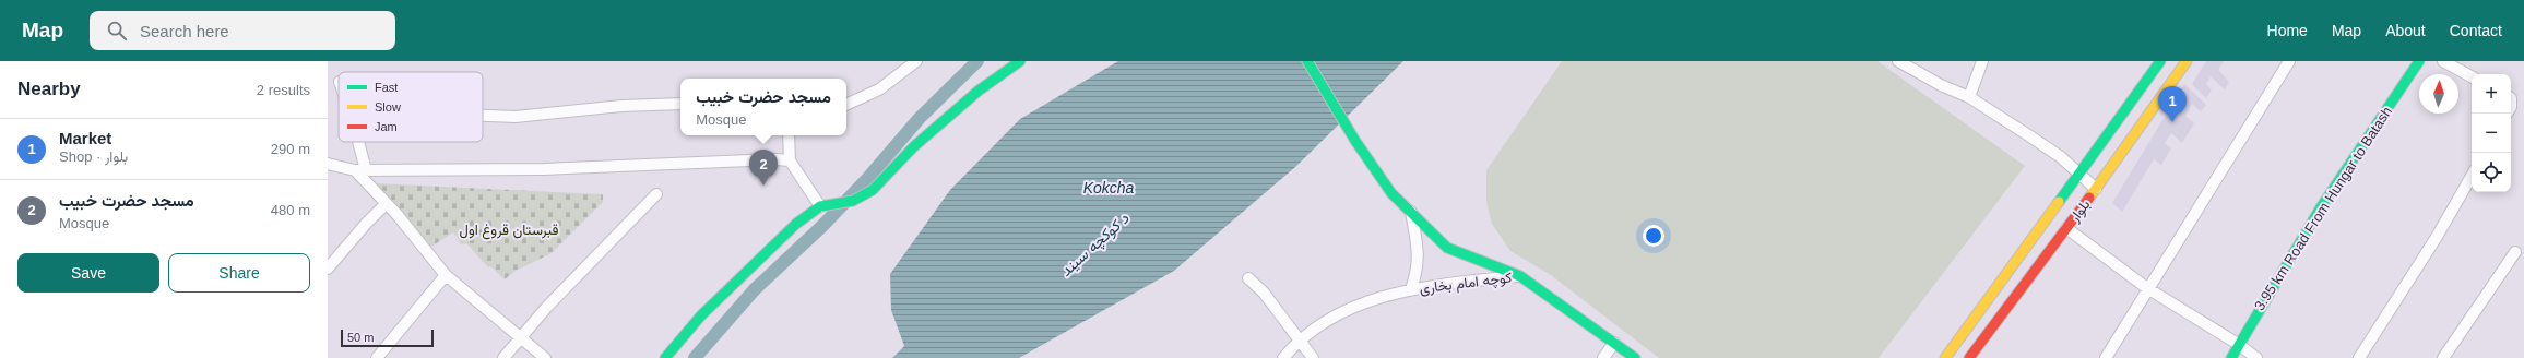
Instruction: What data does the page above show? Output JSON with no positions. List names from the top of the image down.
{
  "streets": {
    "street": ["3.95 km Road From Hungar to Batash", "بلوار", "کوچه امام بخاری"]
  },
  "water": ["Kokcha", "د کوکچه سیند"],
  "parks": ["قبرستان قروغ اول"],
  "legend": ["Fast", "Slow", "Jam"],
  "scale_bar": "50 m",
  "north": "top",
  "page": {
    "header": "Map",
    "search": "Search here",
    "nav": [
      "Home",
      "Map",
      "About",
      "Contact"
    ],
    "heading": ["Nearby", "2 results"],
    "map_buttons": ["+", "−"],
    "popup": ["مسجد حضرت خبیب", "Mosque"],
    "pins": ["1", "2"],
    "list": [
      {
        "mark": "1",
        "name": "Market",
        "note": "Shop · بلوار",
        "value": "290 m"
      },
      {
        "mark": "2",
        "name": "مسجد حضرت خبیب",
        "note": "Mosque",
        "value": "480 m"
      }
    ],
    "buttons": ["Save", "Share"],
    "scale": "50 m"
  }
}
